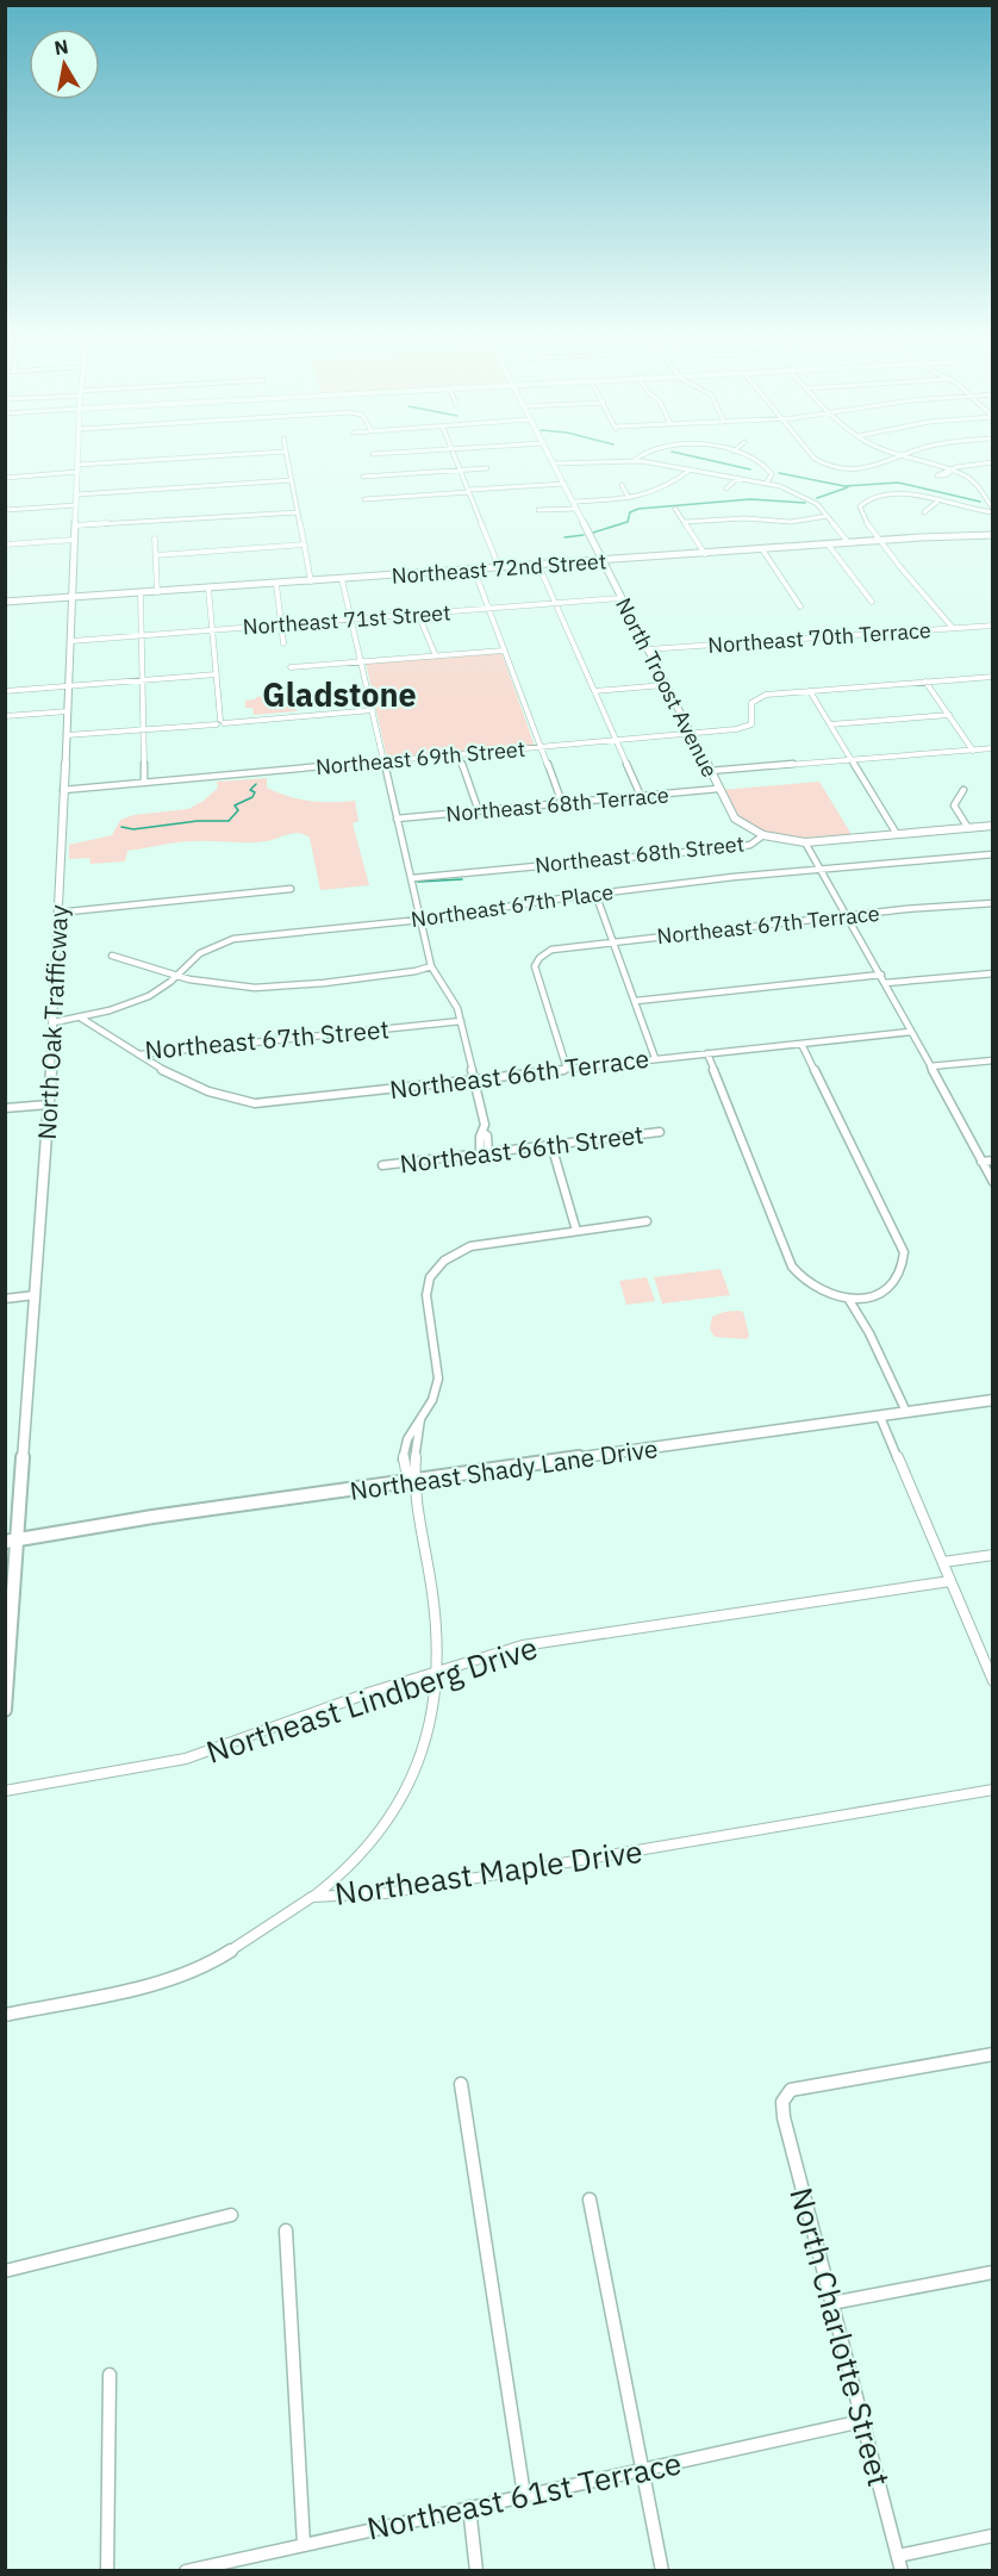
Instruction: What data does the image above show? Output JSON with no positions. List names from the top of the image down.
{
  "streets": {
    "street": [
      "Northeast 72nd Street",
      "Northeast 71st Street",
      "Northeast 70th Terrace",
      "North Troost Avenue",
      "Northeast 69th Street",
      "Northeast 68th Terrace",
      "Northeast 68th Street",
      "Northeast 67th Place",
      "Northeast 67th Terrace",
      "North Oak Trafficway",
      "Northeast 67th Street",
      "Northeast 66th Terrace",
      "Northeast 66th Street",
      "Northeast Shady Lane Drive",
      "Northeast Lindberg Drive",
      "Northeast Maple Drive",
      "North Charlotte Street",
      "Northeast 61st Terrace"
    ]
  },
  "crossings": [
    ["Northeast 72nd Street", "North Troost Avenue"],
    ["Northeast 72nd Street", "North Oak Trafficway"],
    ["Northeast 71st Street", "North Troost Avenue"],
    ["Northeast 71st Street", "North Oak Trafficway"],
    ["Northeast 70th Terrace", "North Troost Avenue"],
    ["North Troost Avenue", "Northeast 69th Street"],
    ["North Troost Avenue", "Northeast 68th Terrace"],
    ["North Troost Avenue", "Northeast 68th Street"],
    ["Northeast 69th Street", "North Oak Trafficway"],
    ["Northeast 67th Place", "North Oak Trafficway"],
    ["Northeast 67th Place", "Northeast 67th Street"],
    ["Northeast 67th Terrace", "Northeast 66th Terrace"],
    ["North Oak Trafficway", "Northeast Shady Lane Drive"],
    ["Northeast 67th Street", "Northeast 66th Terrace"],
    ["North Charlotte Street", "Northeast 61st Terrace"]
  ],
  "districts": ["Gladstone"],
  "north": "top"
}
